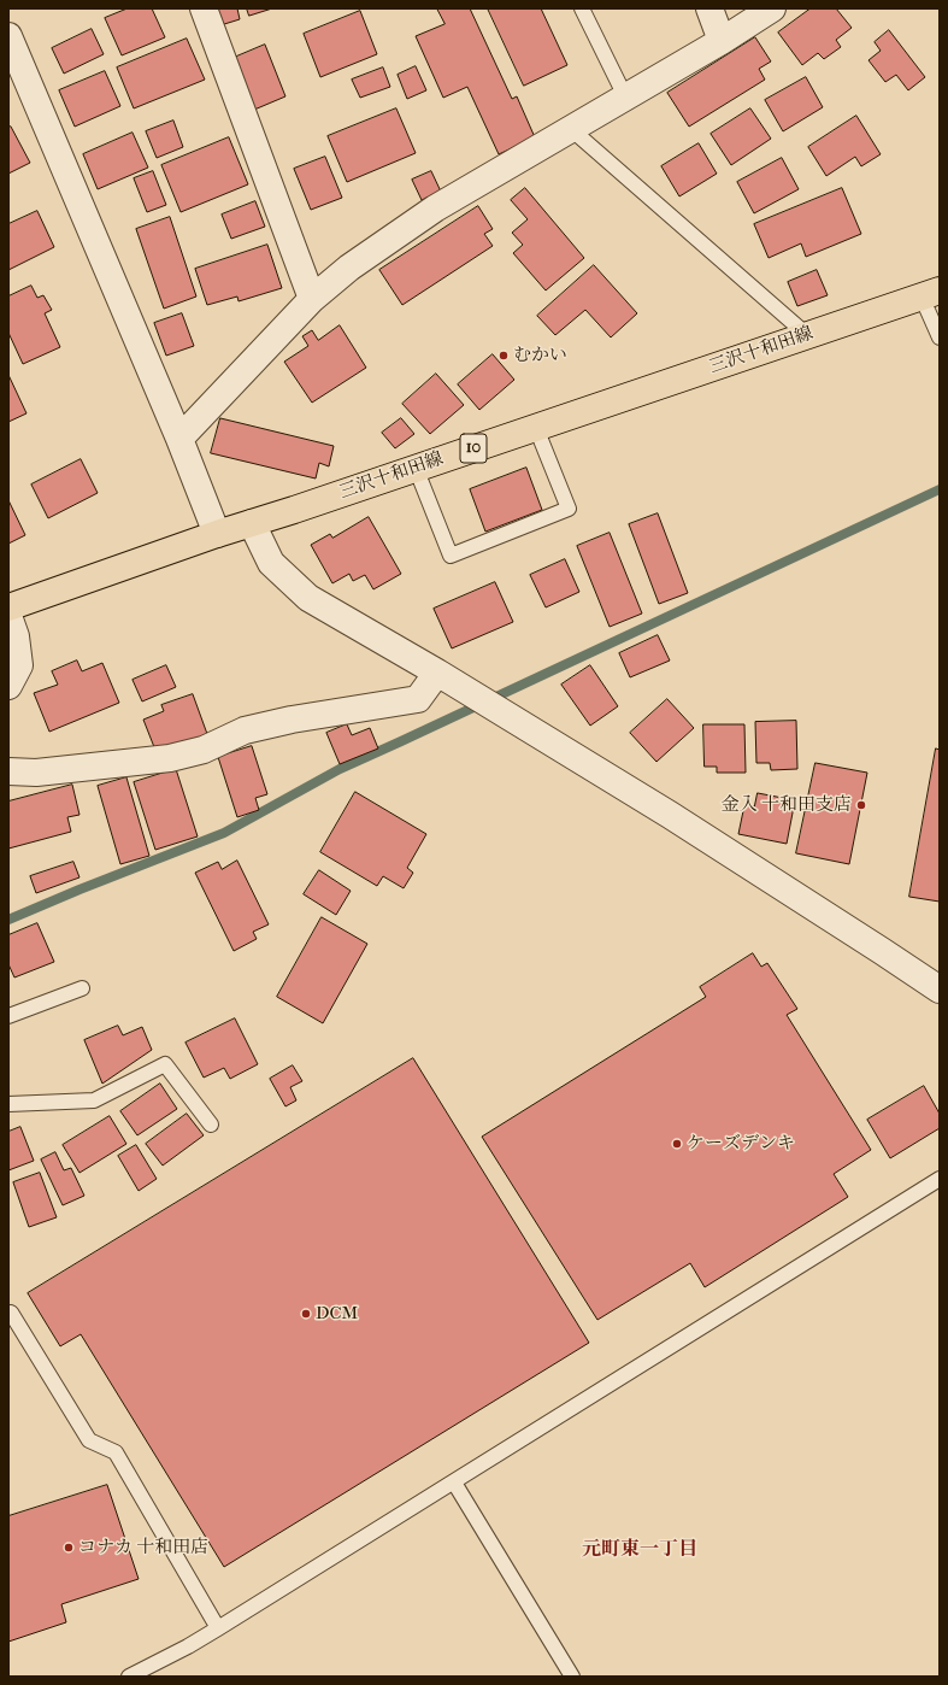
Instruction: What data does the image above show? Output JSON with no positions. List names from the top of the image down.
{
  "streets": {
    "main road": ["三沢十和田線", "10"]
  },
  "districts": ["元町東一丁目"],
  "places": [
    "むかい",
    "金入 十和田支店",
    "ケーズデンキ",
    "DCM",
    "コナカ 十和田店"
  ]
}
